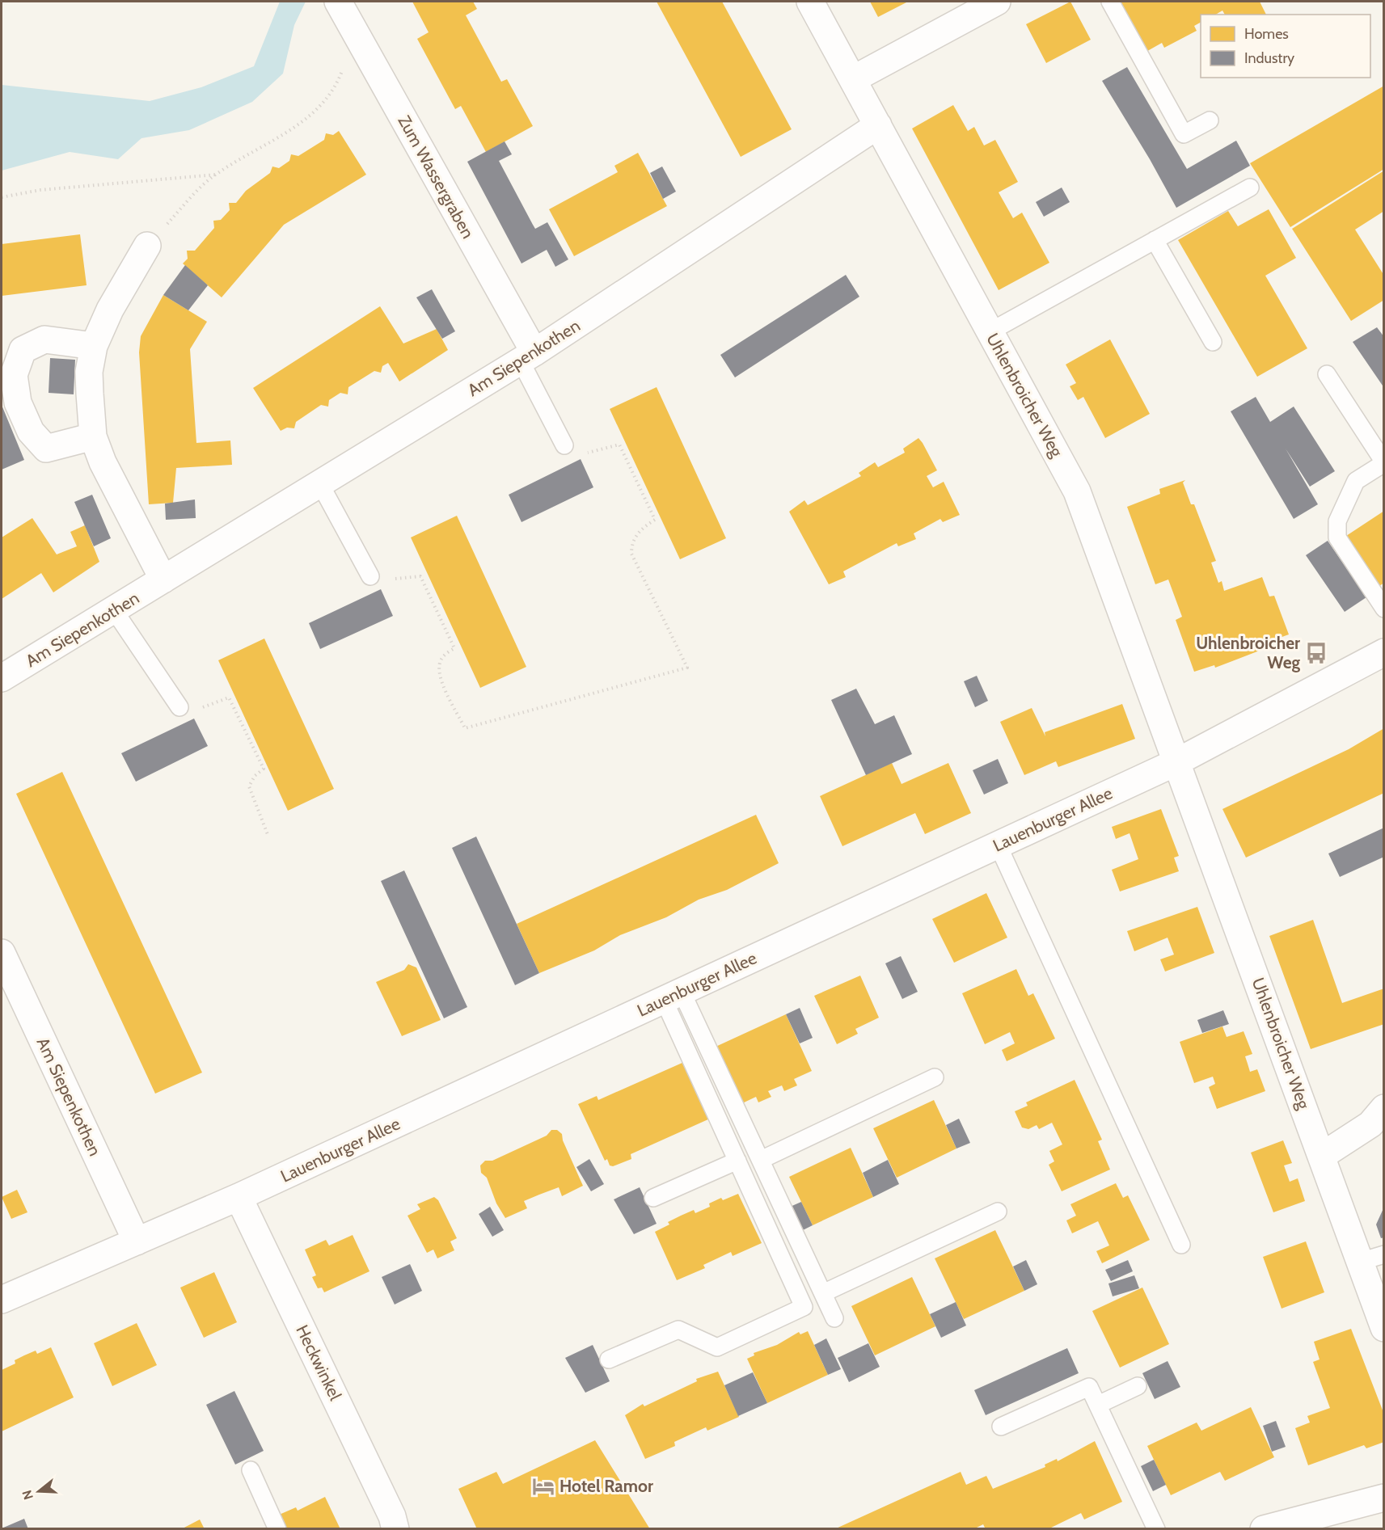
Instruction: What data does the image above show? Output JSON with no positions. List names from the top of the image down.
{
  "streets": {
    "street": [
      "Zum Wassergraben",
      "Am Siepenkothen",
      "Uhlenbroicher Weg",
      "Lauenburger Allee",
      "Heckwinkel"
    ]
  },
  "crossings": [
    ["Zum Wassergraben", "Am Siepenkothen"],
    ["Am Siepenkothen", "Uhlenbroicher Weg"],
    ["Am Siepenkothen", "Lauenburger Allee"],
    ["Uhlenbroicher Weg", "Lauenburger Allee"],
    ["Lauenburger Allee", "Heckwinkel"]
  ],
  "places": {
    "bus stop": ["Uhlenbroicher Weg"],
    "hotel": ["Hotel Ramor"]
  },
  "legend": ["Homes", "Industry"],
  "north": "left"
}
